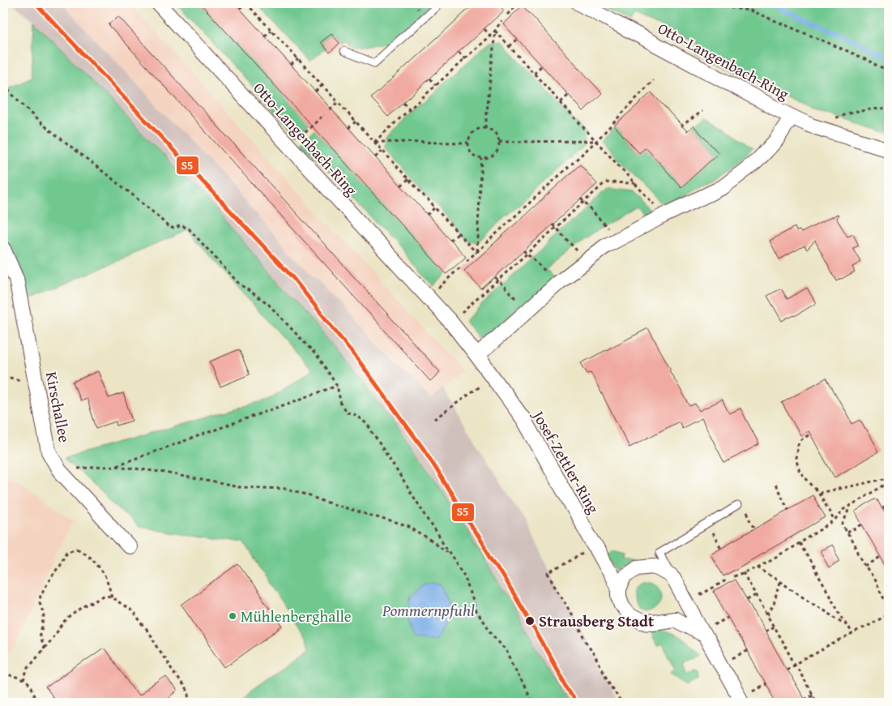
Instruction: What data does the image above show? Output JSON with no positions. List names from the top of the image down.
{
  "streets": {
    "street": ["Otto-Langenbach-Ring", "Kirschallee", "Josef-Zettler-Ring"]
  },
  "crossings": [
    ["Otto-Langenbach-Ring", "Josef-Zettler-Ring"]
  ],
  "water": ["Pommernpfuhl"],
  "places": ["Mühlenberghalle", "Strausberg Stadt"],
  "lines": ["transit line S5"]
}
